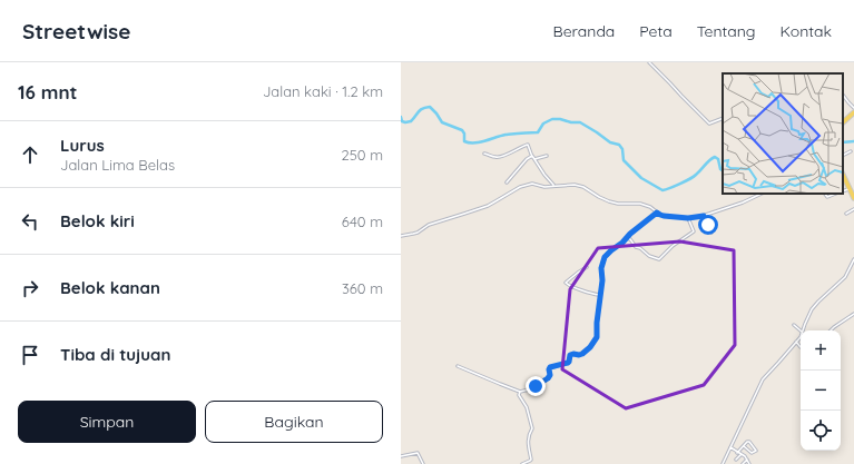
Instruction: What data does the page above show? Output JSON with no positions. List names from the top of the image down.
{
  "page": {
    "header": "Streetwise",
    "nav": [
      "Beranda",
      "Peta",
      "Tentang",
      "Kontak"
    ],
    "heading": ["16 mnt", "Jalan kaki · 1.2 km"],
    "list": [
      ["Lurus", "Jalan Lima Belas", "250 m"],
      ["Belok kiri", "640 m"],
      ["Belok kanan", "360 m"],
      "Tiba di tujuan"
    ],
    "map_buttons": ["+", "−"],
    "buttons": ["Simpan", "Bagikan"]
  }
}
